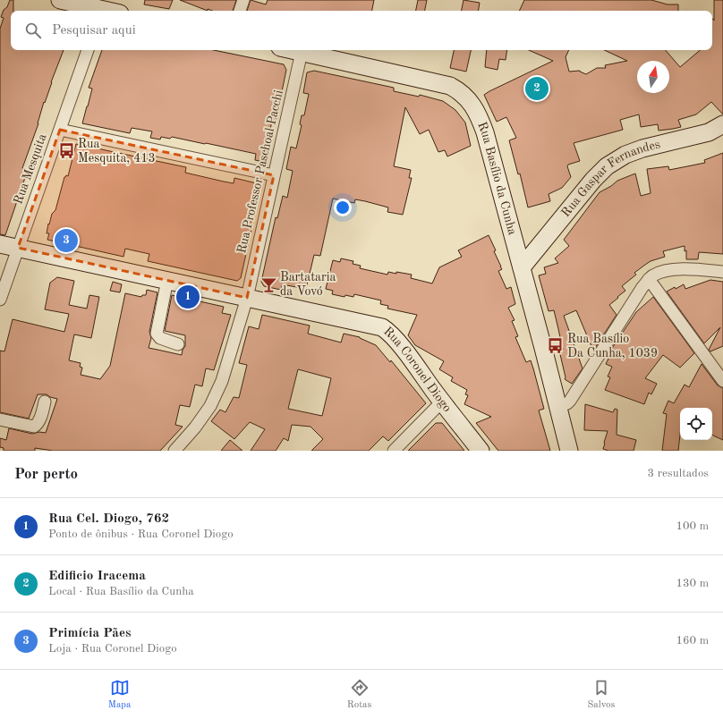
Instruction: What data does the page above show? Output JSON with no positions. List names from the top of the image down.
{
  "streets": {
    "street": [
      "Rua Mesquita",
      "Rua Professor Paschoal Pacchi",
      "Rua Basílio da Cunha",
      "Rua Gaspar Fernandes",
      "Rua Coronel Diogo"
    ]
  },
  "crossings": [
    ["Rua Mesquita", "Rua Coronel Diogo"],
    ["Rua Professor Paschoal Pacchi", "Rua Basílio da Cunha"],
    ["Rua Professor Paschoal Pacchi", "Rua Coronel Diogo"],
    ["Rua Basílio da Cunha", "Rua Gaspar Fernandes"]
  ],
  "places": {
    "bus stop": ["Rua Mesquita, 413", "Rua Basílio Da Cunha, 1039"],
    "bar": ["Bartataria da Vovó"]
  },
  "north": "top",
  "page": {
    "search": "Pesquisar aqui",
    "pins": ["2", "3", "1"],
    "heading": ["Por perto", "3 resultados"],
    "list": [
      {
        "mark": "1",
        "name": "Rua Cel. Diogo, 762",
        "note": "Ponto de ônibus · Rua Coronel Diogo",
        "value": "100 m"
      },
      {
        "mark": "2",
        "name": "Edificio Iracema",
        "note": "Local · Rua Basílio da Cunha",
        "value": "130 m"
      },
      {
        "mark": "3",
        "name": "Primícia Pães",
        "note": "Loja · Rua Coronel Diogo",
        "value": "160 m"
      }
    ],
    "nav": ["Mapa", "Rotas", "Salvos"]
  }
}
